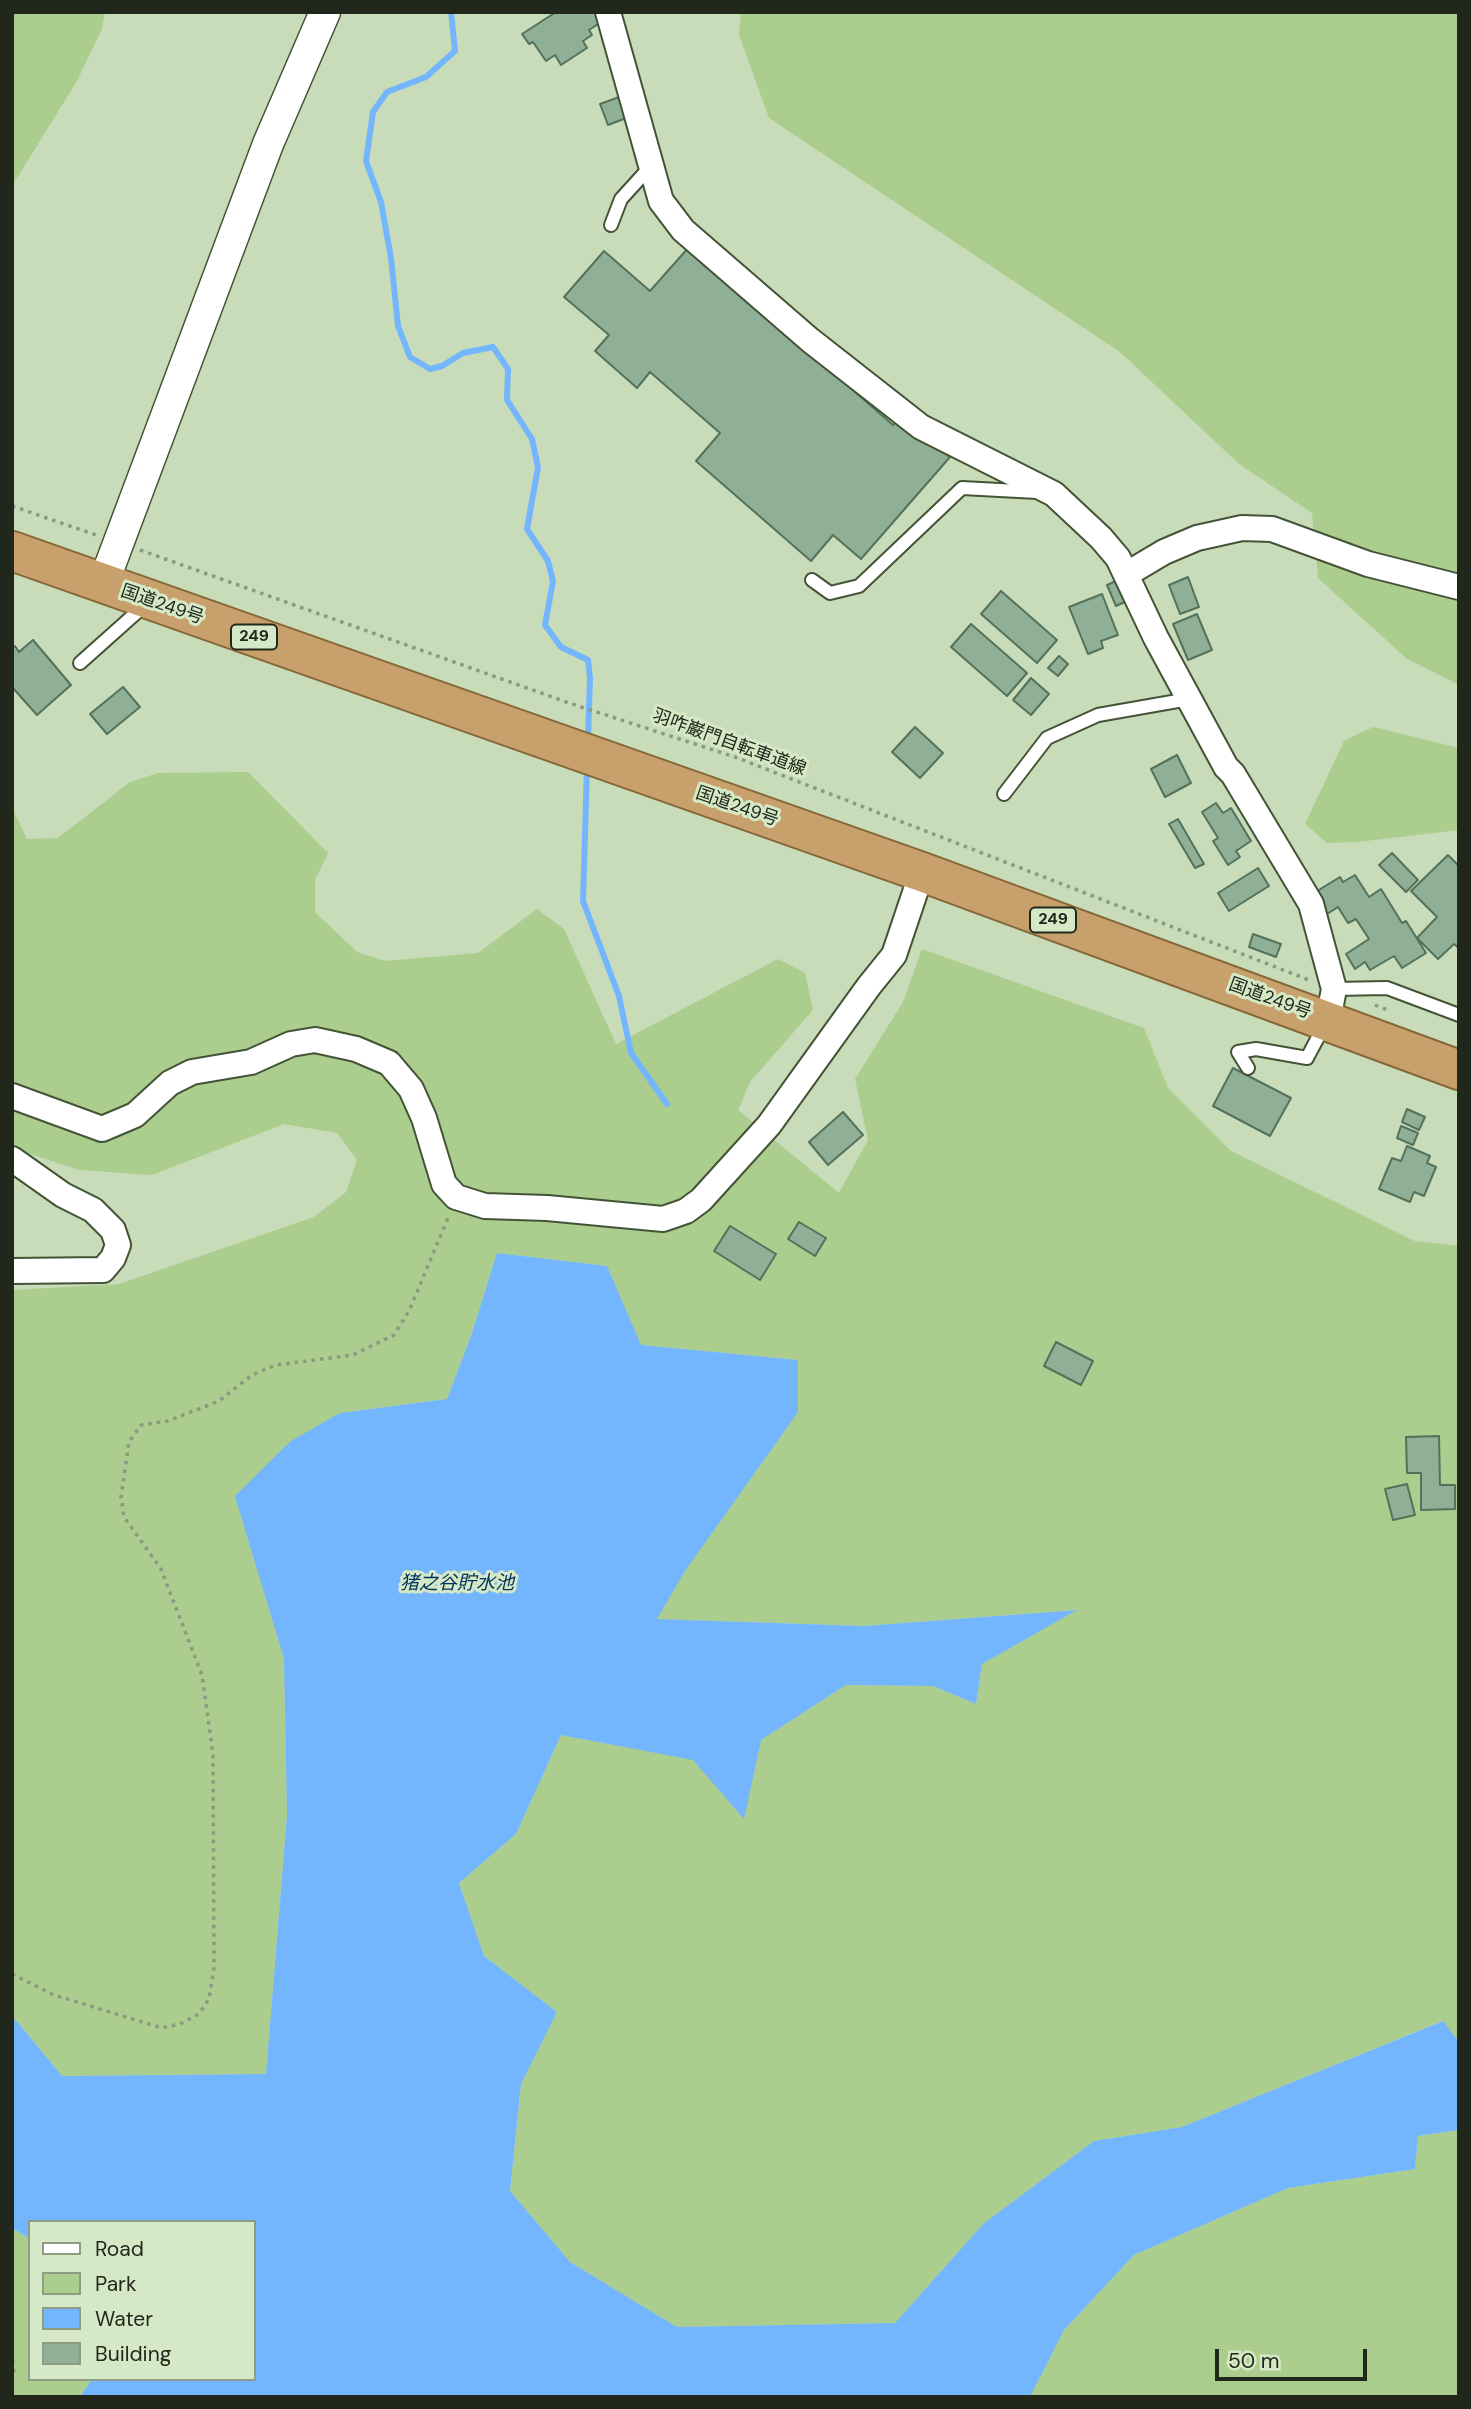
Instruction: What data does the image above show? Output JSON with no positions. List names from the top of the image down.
{
  "streets": {
    "highway": ["国道249号", "249"],
    "path": ["羽咋巌門自転車道線"]
  },
  "crossings": [
    ["国道249号", "羽咋巌門自転車道線"]
  ],
  "water": ["猪之谷貯水池"],
  "legend": [
    "Road",
    "Park",
    "Water",
    "Building"
  ],
  "scale_bar": "50 m"
}
